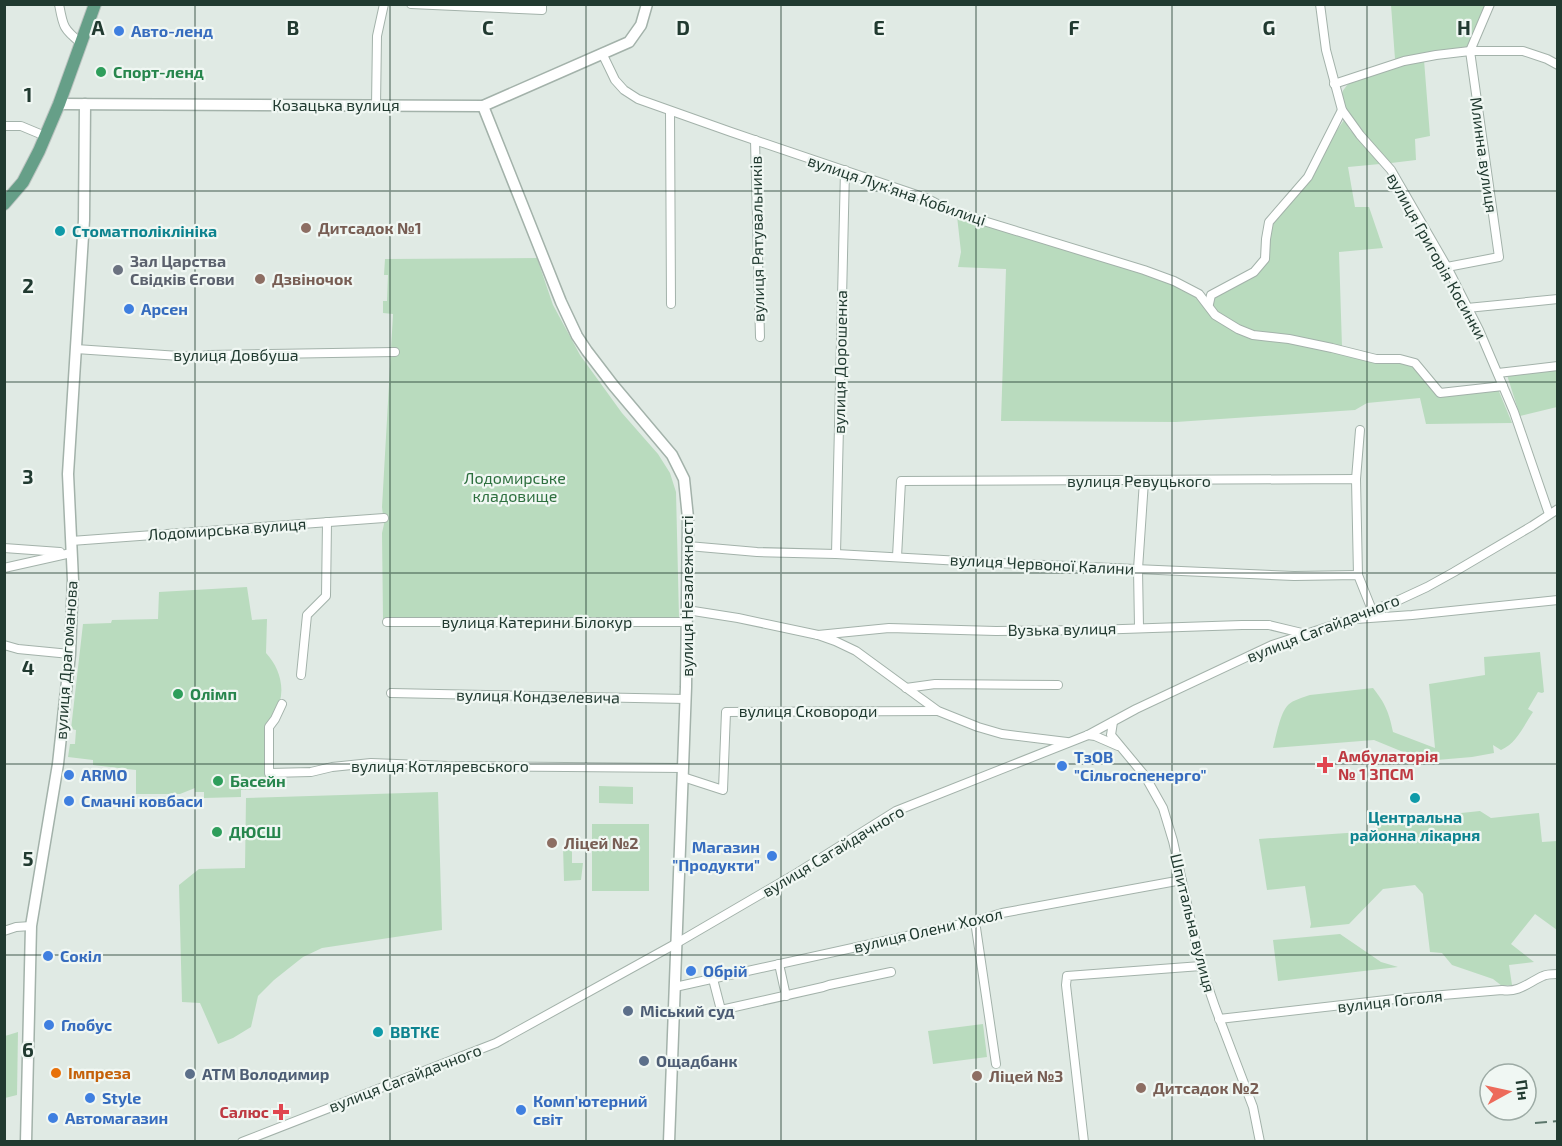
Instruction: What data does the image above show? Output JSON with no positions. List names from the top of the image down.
{
  "streets": {
    "street": [
      "Козацька вулиця",
      "Млинна вулиця",
      "вулиця Лукʼяна Кобилиці",
      "вулиця Рятувальників",
      "вулиця Григорія Косинки",
      "вулиця Довбуша",
      "вулиця Дорошенка",
      "вулиця Ревуцького",
      "Лодомирська вулиця",
      "вулиця Червоної Калини",
      "вулиця Незалежності",
      "вулиця Катерини Білокур",
      "вулиця Сагайдачного",
      "Вузька вулиця",
      "вулиця Драгоманова",
      "вулиця Кондзелевича",
      "вулиця Сковороди",
      "вулиця Котляревського",
      "Шпитальна вулиця",
      "вулиця Олени Хохол",
      "вулиця Гоголя"
    ]
  },
  "crossings": [
    ["Козацька вулиця", "вулиця Лукʼяна Кобилиці"],
    ["Козацька вулиця", "вулиця Незалежності"],
    ["Козацька вулиця", "вулиця Драгоманова"],
    ["Млинна вулиця", "вулиця Григорія Косинки"],
    ["вулиця Лукʼяна Кобилиці", "вулиця Рятувальників"],
    ["вулиця Лукʼяна Кобилиці", "вулиця Григорія Косинки"],
    ["вулиця Лукʼяна Кобилиці", "вулиця Дорошенка"],
    ["вулиця Григорія Косинки", "вулиця Сагайдачного"],
    ["вулиця Довбуша", "вулиця Драгоманова"],
    ["вулиця Дорошенка", "вулиця Червоної Калини"],
    ["вулиця Ревуцького", "вулиця Червоної Калини"],
    ["Лодомирська вулиця", "вулиця Драгоманова"],
    ["вулиця Червоної Калини", "вулиця Незалежності"],
    ["вулиця Незалежності", "вулиця Катерини Білокур"],
    ["вулиця Незалежності", "вулиця Сагайдачного"],
    ["вулиця Незалежності", "вулиця Кондзелевича"],
    ["вулиця Незалежності", "вулиця Сковороди"],
    ["вулиця Незалежності", "вулиця Котляревського"],
    ["вулиця Незалежності", "вулиця Олени Хохол"],
    ["вулиця Сагайдачного", "Вузька вулиця"],
    ["вулиця Сагайдачного", "Шпитальна вулиця"],
    ["вулиця Сковороди", "вулиця Котляревського"],
    ["Шпитальна вулиця", "вулиця Олени Хохол"],
    ["Шпитальна вулиця", "вулиця Гоголя"]
  ],
  "parks": ["Лодомирське кладовище"],
  "places": {
    "other": [
      "Авто-ленд",
      "Спорт-ленд",
      "Дитсадок №1",
      "Стоматполіклініка",
      "Зал Царства Свідків Єгови",
      "Дзвіночок",
      "Арсен",
      "Олімп",
      "ТзОВ \"Сільгоспенерго\"",
      "ARMO",
      "Басейн",
      "Центральна районна лікарня",
      "Смачні ковбаси",
      "ДЮСШ",
      "Ліцей №2",
      "Магазин \"Продукти\"",
      "Сокіл",
      "Обрій",
      "Міський суд",
      "Глобус",
      "ВВТКЕ",
      "Ощадбанк",
      "Імпреза",
      "АТМ Володимир",
      "Ліцей №3",
      "Дитсадок №2",
      "Style",
      "Комп'ютерний світ",
      "Автомагазин"
    ],
    "health": ["Амбулаторія № 1 ЗПСМ", "Салюс"]
  },
  "north": "right",
  "grid": {
    "columns": [
      "A",
      "B",
      "C",
      "D",
      "E",
      "F",
      "G",
      "H"
    ],
    "rows": [
      "1",
      "2",
      "3",
      "4",
      "5",
      "6"
    ]
  }
}
